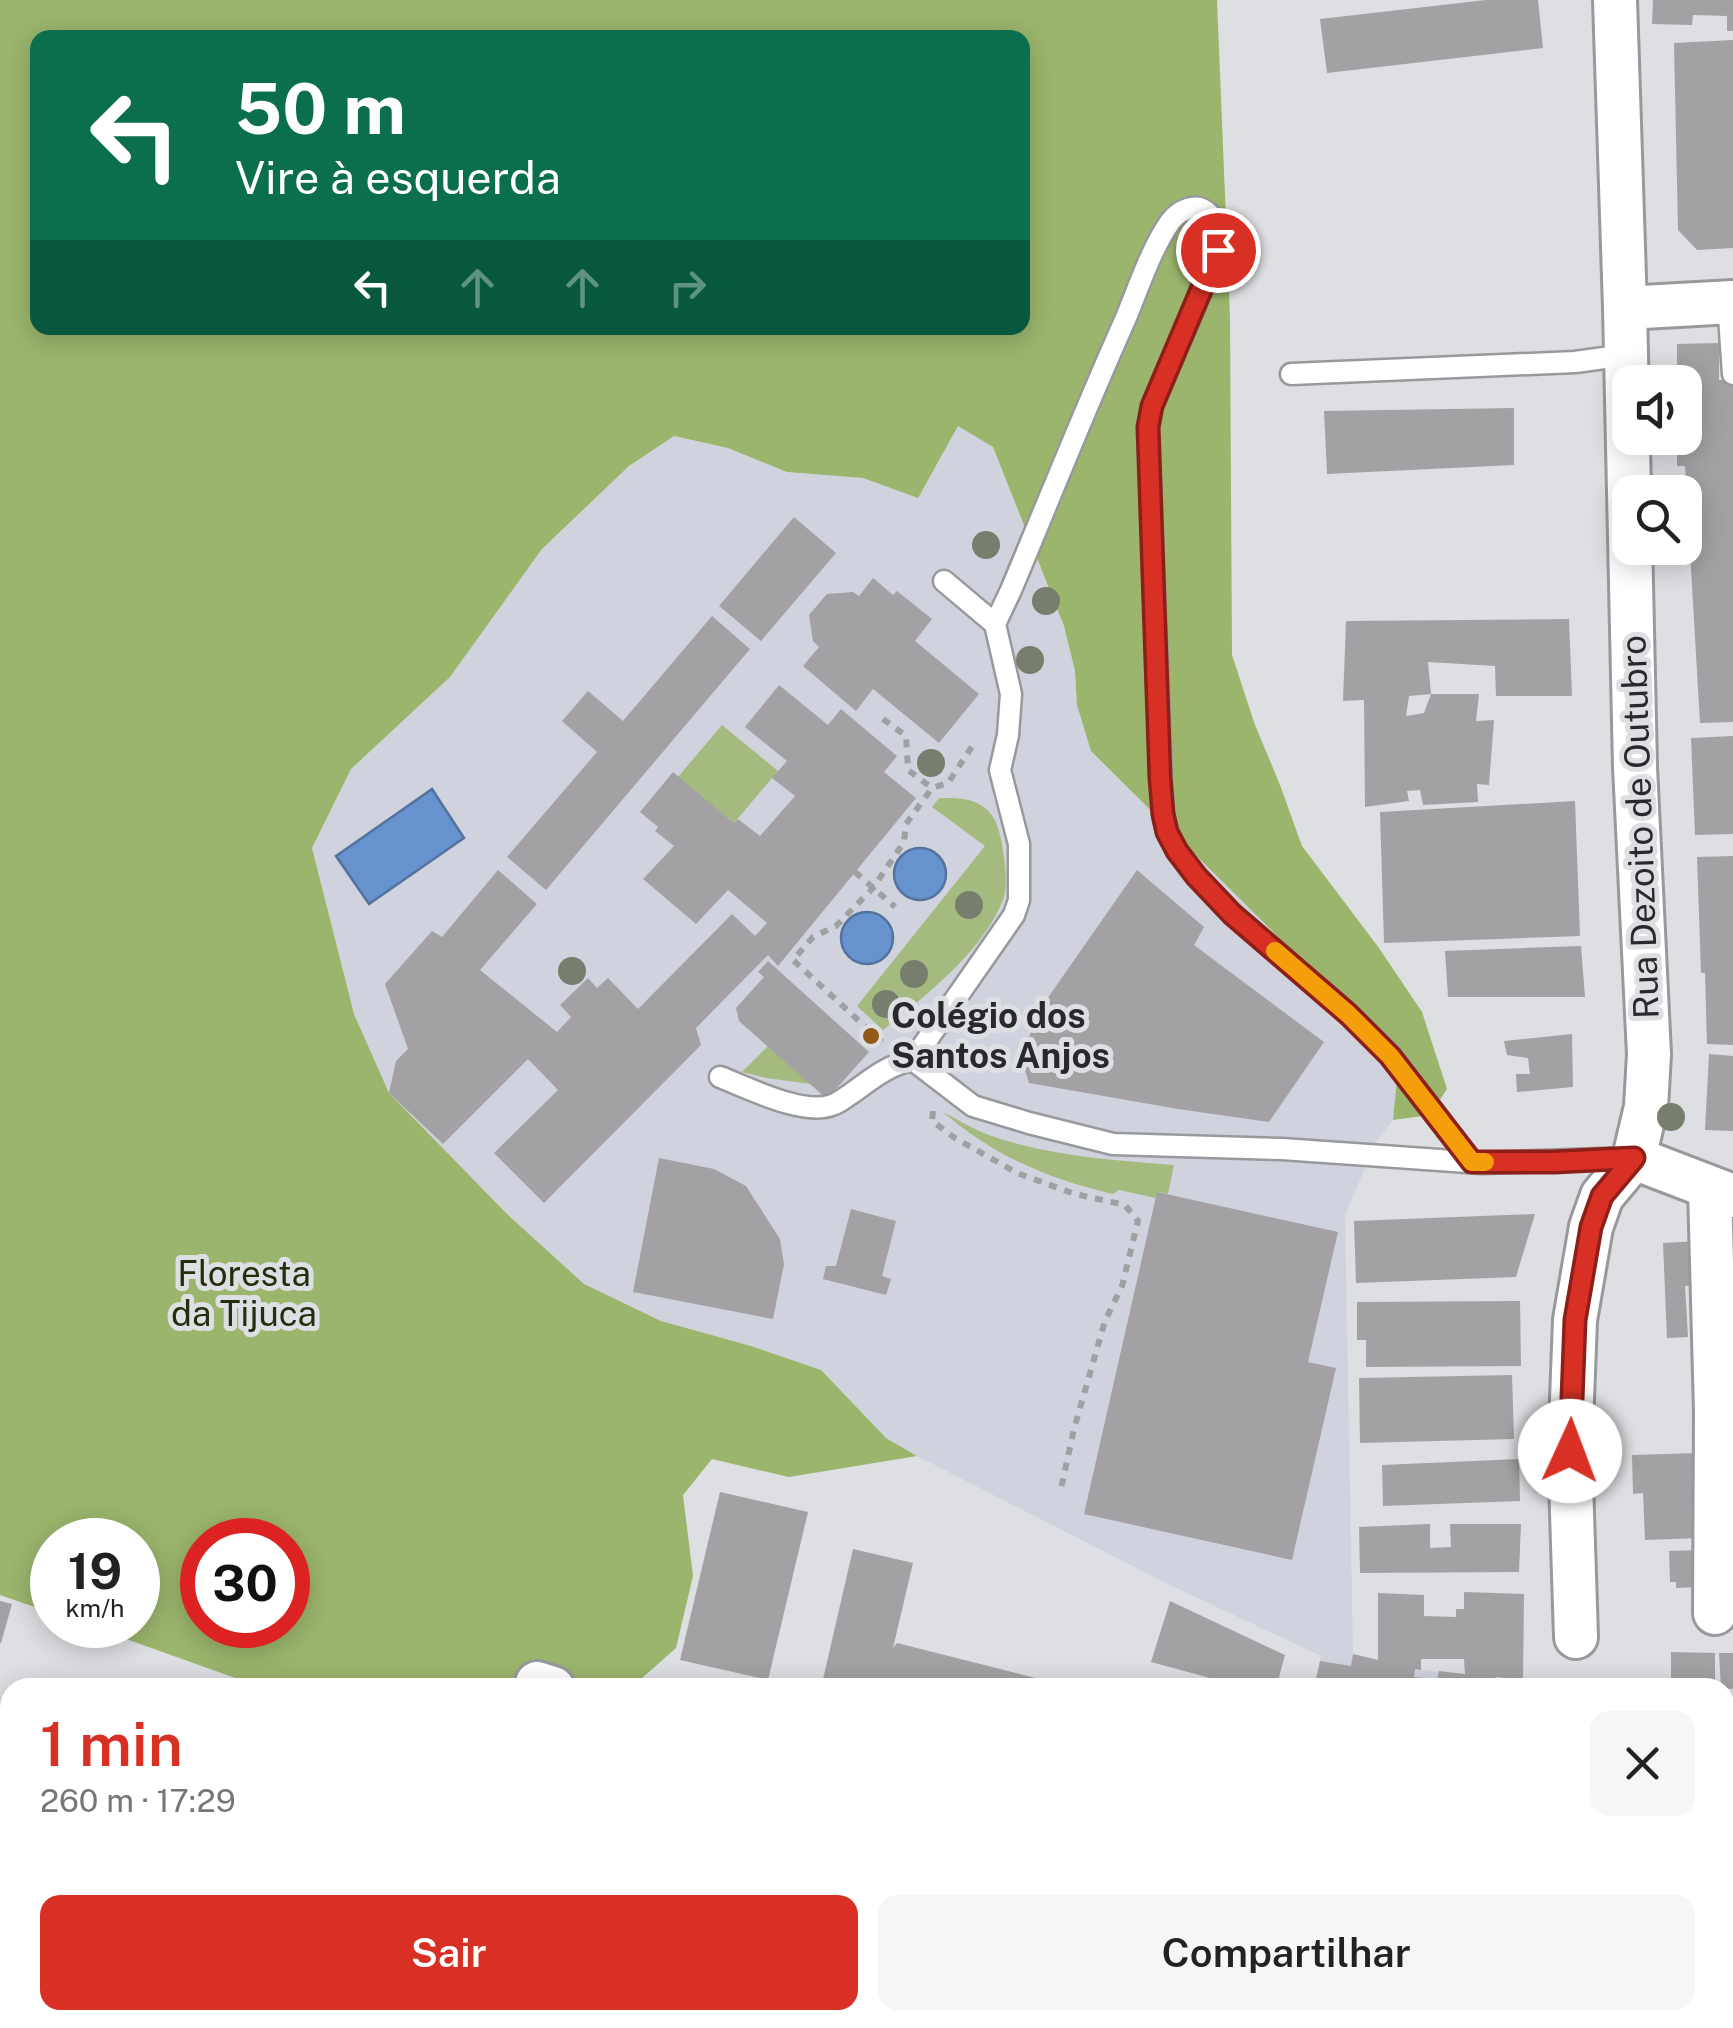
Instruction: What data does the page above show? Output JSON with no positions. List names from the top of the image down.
{
  "streets": {
    "street": ["Rua Dezoito de Outubro"]
  },
  "parks": ["Floresta da Tijuca"],
  "places": ["Colégio dos Santos Anjos"],
  "page": {
    "turn": ["50 m", "Vire à esquerda"],
    "speed": "19 km/h",
    "limit": "30",
    "heading": ["1 min", "260 m · 17:29"],
    "buttons": ["Sair", "Compartilhar"]
  }
}
